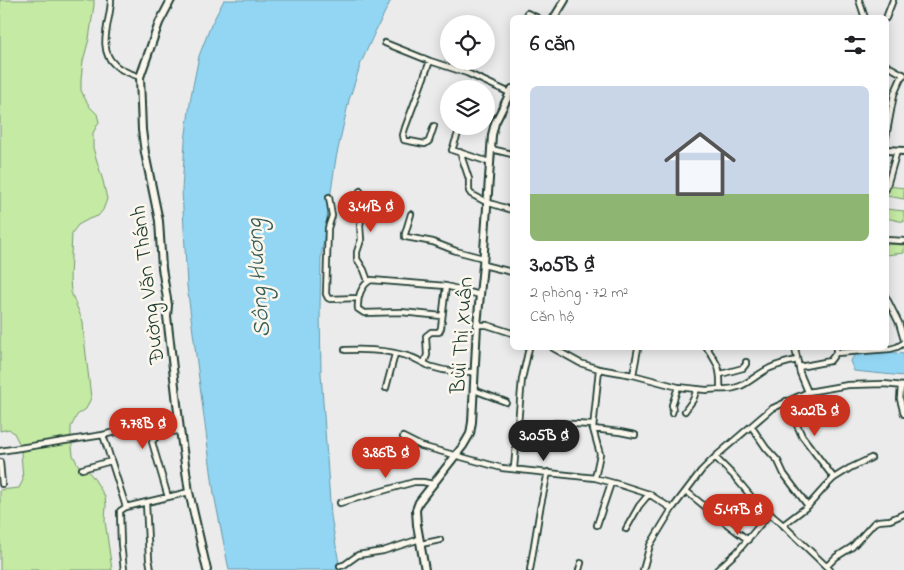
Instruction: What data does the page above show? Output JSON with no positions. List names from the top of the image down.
{
  "streets": {
    "main road": ["Đường Văn Thánh", "Bùi Thị Xuân"]
  },
  "water": ["Sông Hương"],
  "page": {
    "heading": "6 căn",
    "list": [
      {
        "name": "3.05B ₫",
        "note": "2 phòng · 72 m² · Căn hộ"
      }
    ],
    "price": [
      "3.41B ₫",
      "3.02B ₫",
      "7.78B ₫",
      "3.05B ₫",
      "3.86B ₫",
      "5.47B ₫"
    ]
  }
}
